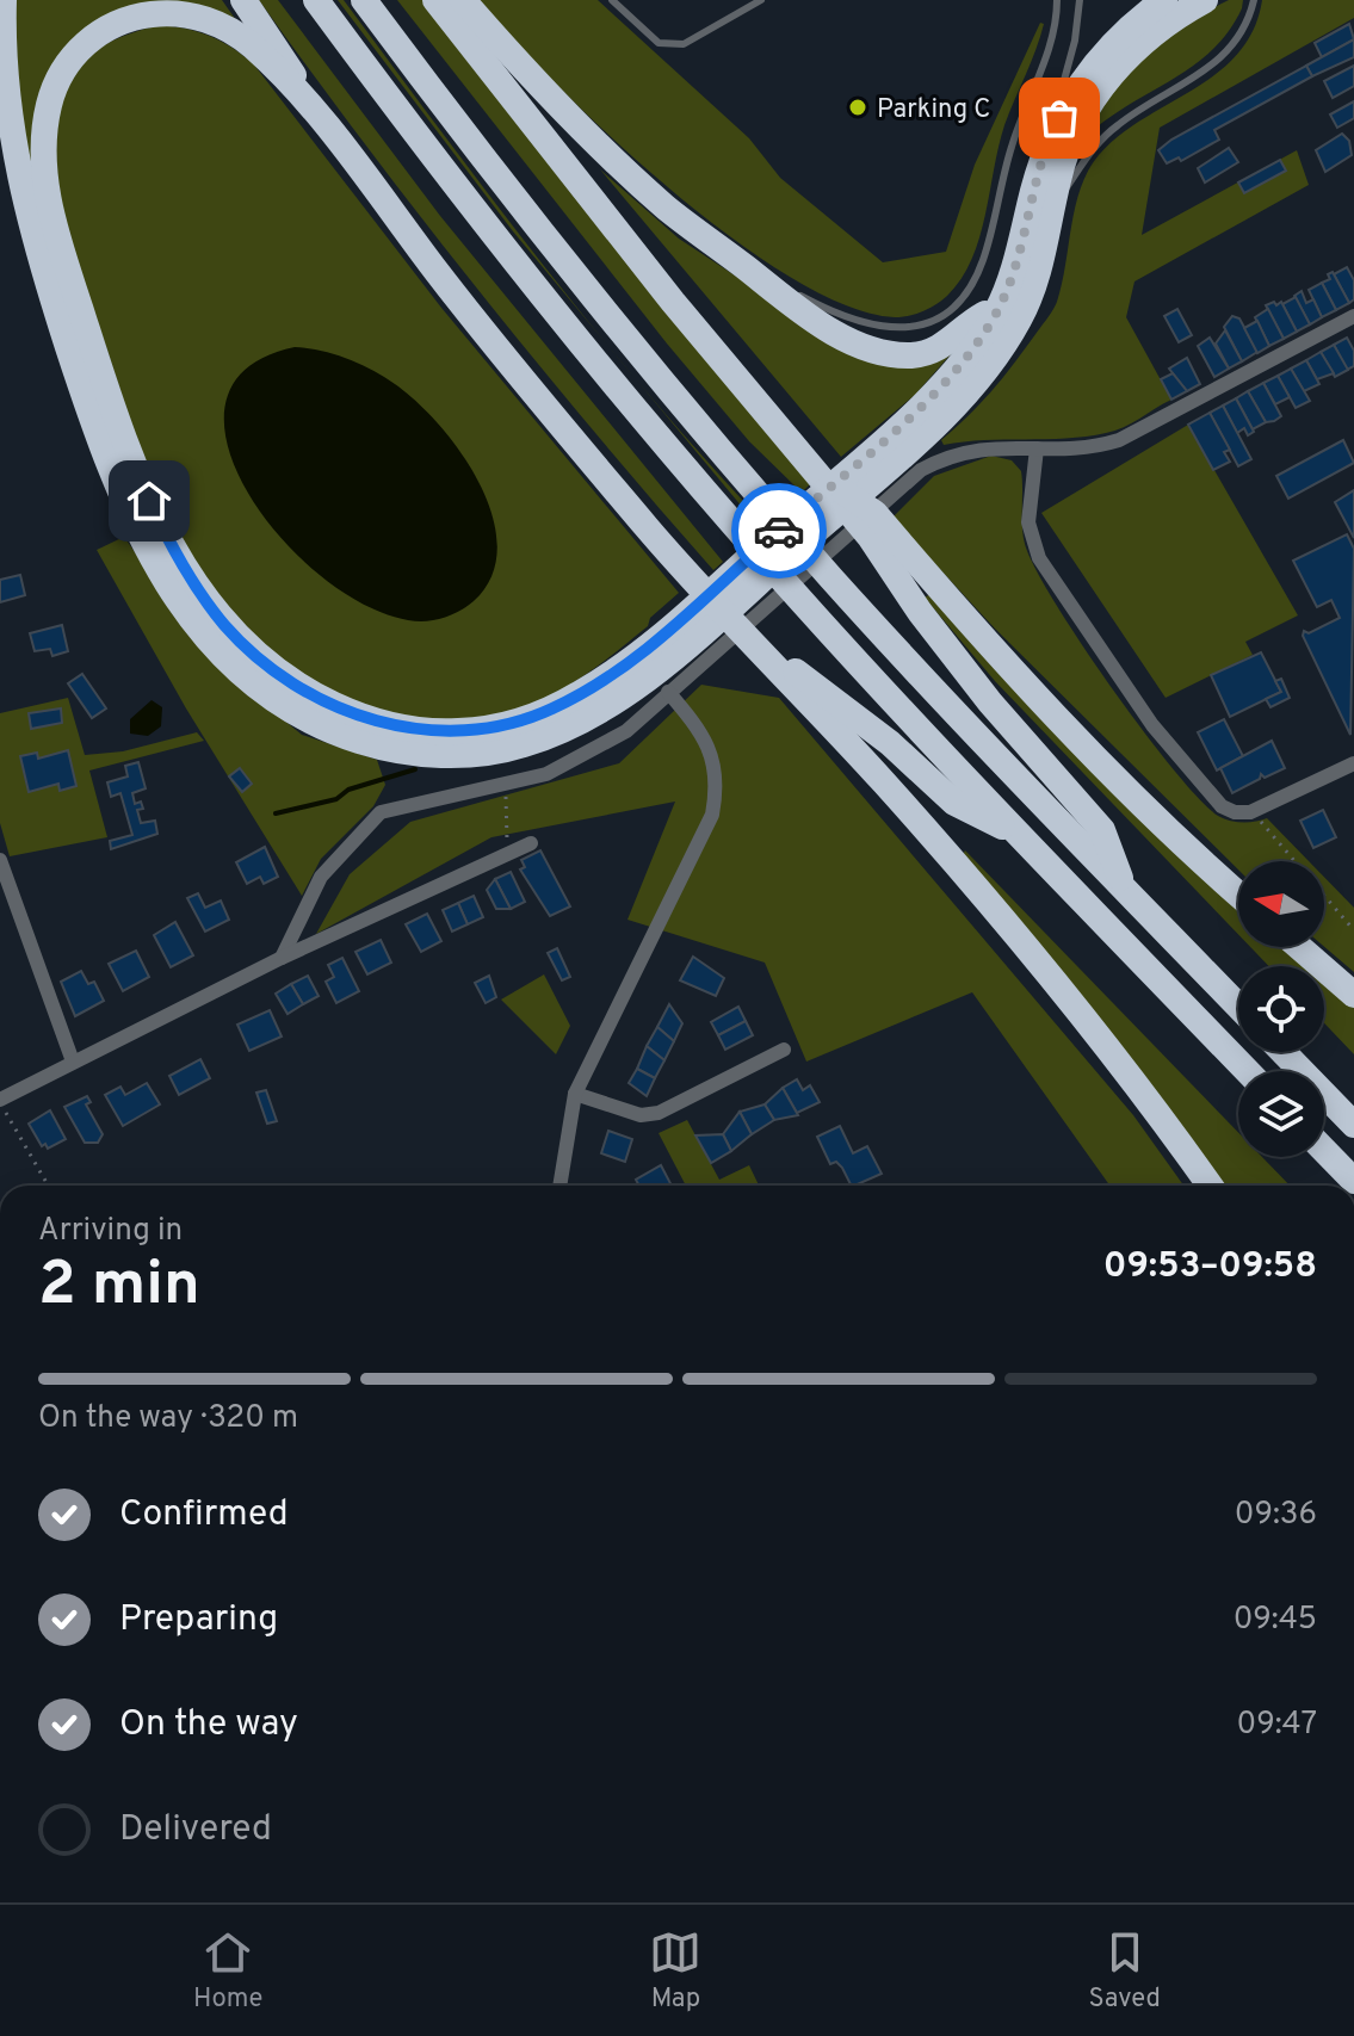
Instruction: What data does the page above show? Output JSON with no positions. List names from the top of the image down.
{
  "places": ["Parking C"],
  "north": "left",
  "page": {
    "heading": ["2 min", "Arriving in", "09:53–09:58"],
    "bar": "On the way · 320 m",
    "list": [
      ["Confirmed", "09:36"],
      ["Preparing", "09:45"],
      ["On the way", "09:47"],
      "Delivered"
    ],
    "tabs": ["Home", "Map", "Saved"]
  }
}
